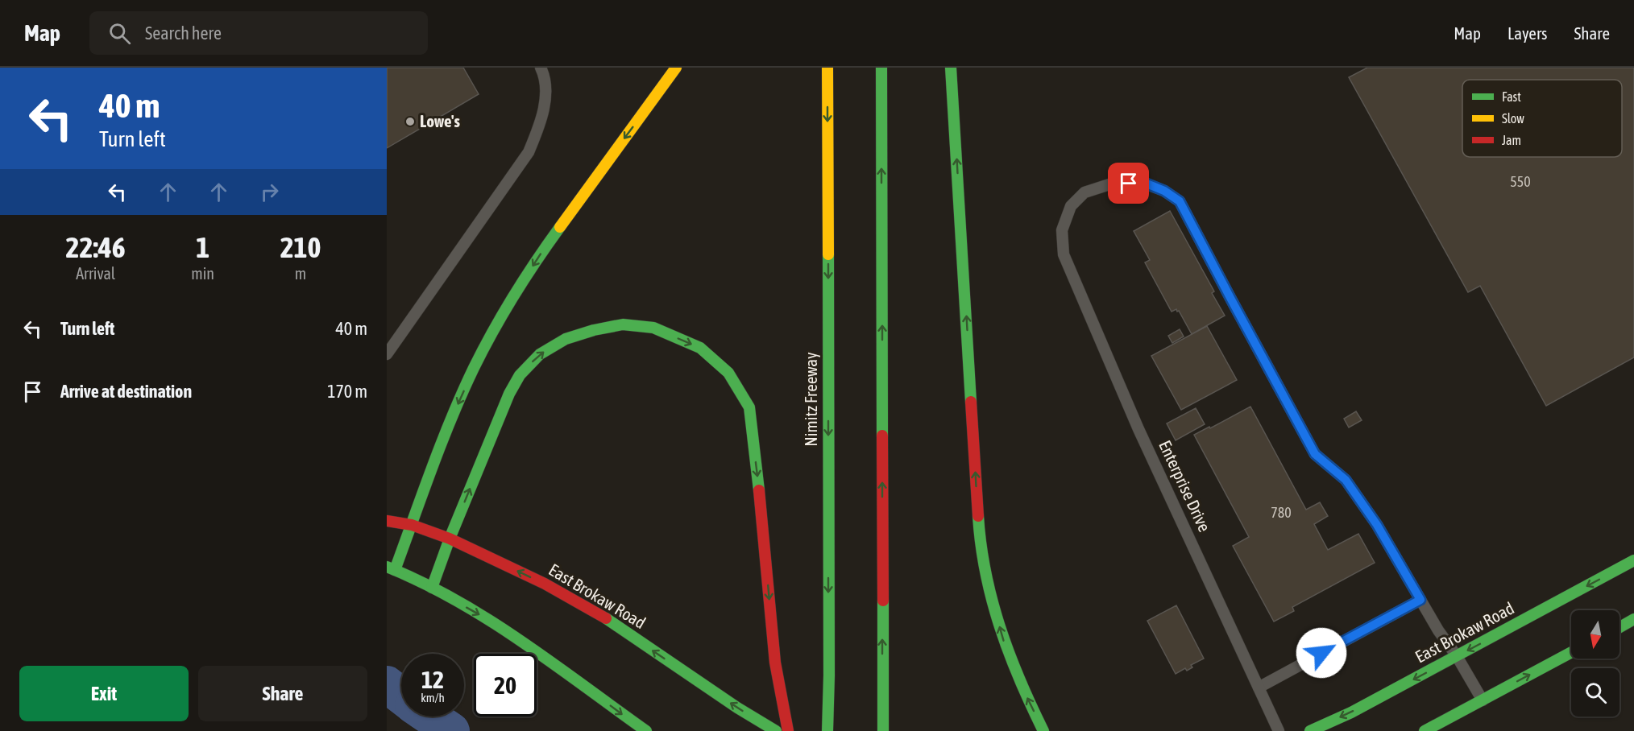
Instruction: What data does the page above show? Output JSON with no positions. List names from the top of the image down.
{
  "streets": {
    "main road": ["Nimitz Freeway", "East Brokaw Road"],
    "lane": ["Enterprise Drive"]
  },
  "crossings": [
    ["Enterprise Drive", "East Brokaw Road"]
  ],
  "one_way": ["East Brokaw Road"],
  "places": ["Lowe's"],
  "house_numbers": ["550", "780"],
  "legend": ["Fast", "Slow", "Jam"],
  "north": "bottom",
  "page": {
    "header": "Map",
    "search": "Search here",
    "nav": ["Map", "Layers", "Share"],
    "turn": ["40 m", "Turn left"],
    "eta": [
      "22:46",
      "Arrival",
      "1",
      "min",
      "210",
      "m"
    ],
    "list": [
      {
        "name": "Turn left",
        "value": "40 m"
      },
      {
        "name": "Arrive at destination",
        "value": "170 m"
      }
    ],
    "speed": "12 km/h",
    "limit": "20",
    "buttons": ["Exit", "Share"]
  }
}
